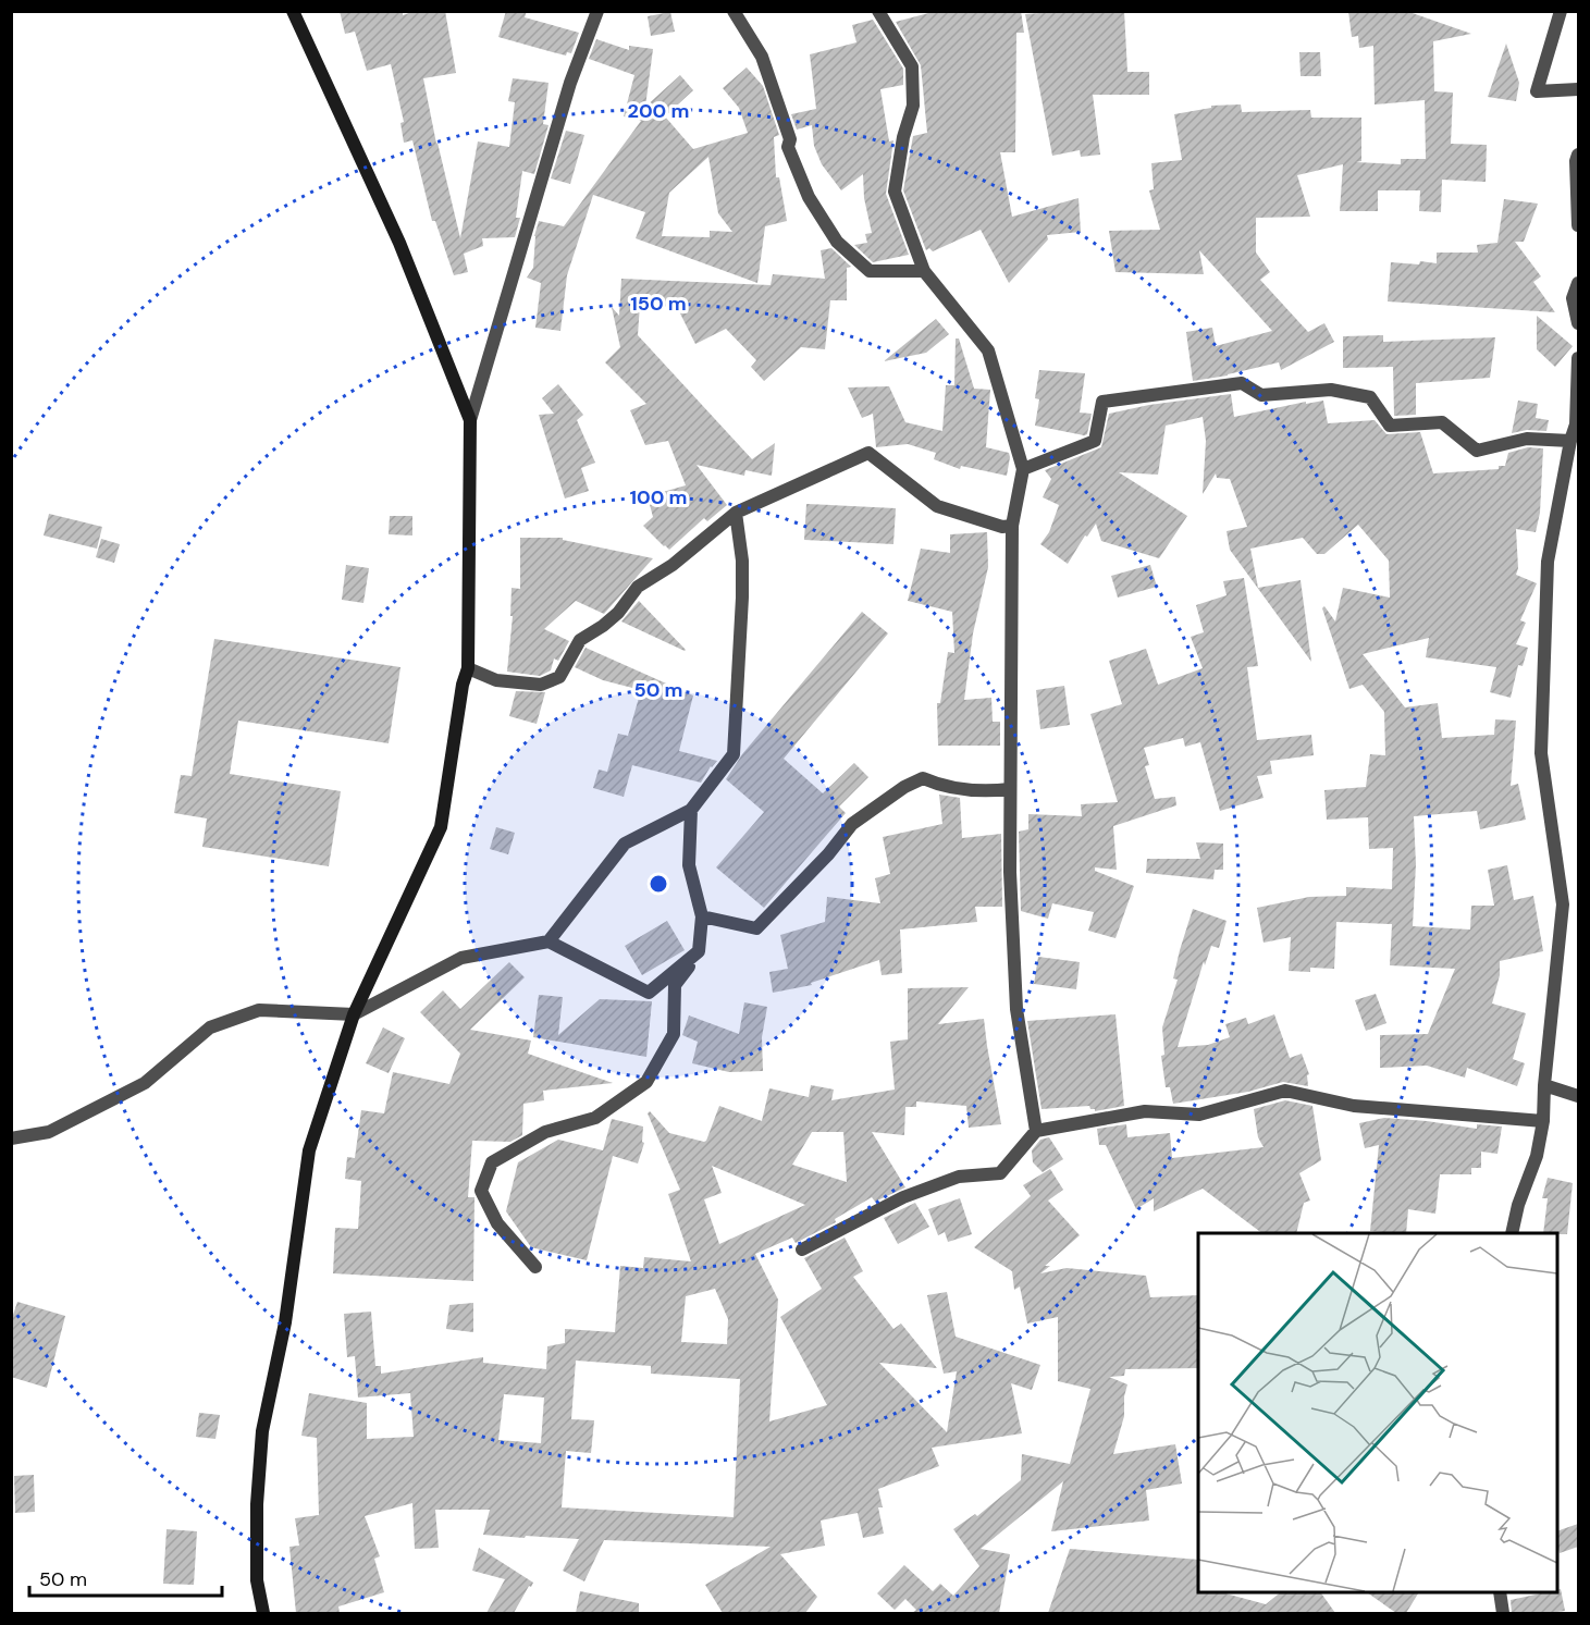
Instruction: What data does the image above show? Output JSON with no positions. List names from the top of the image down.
{
  "scale_bar": "50 m",
  "rings": [
    "200 m",
    "150 m",
    "100 m",
    "50 m"
  ]
}
